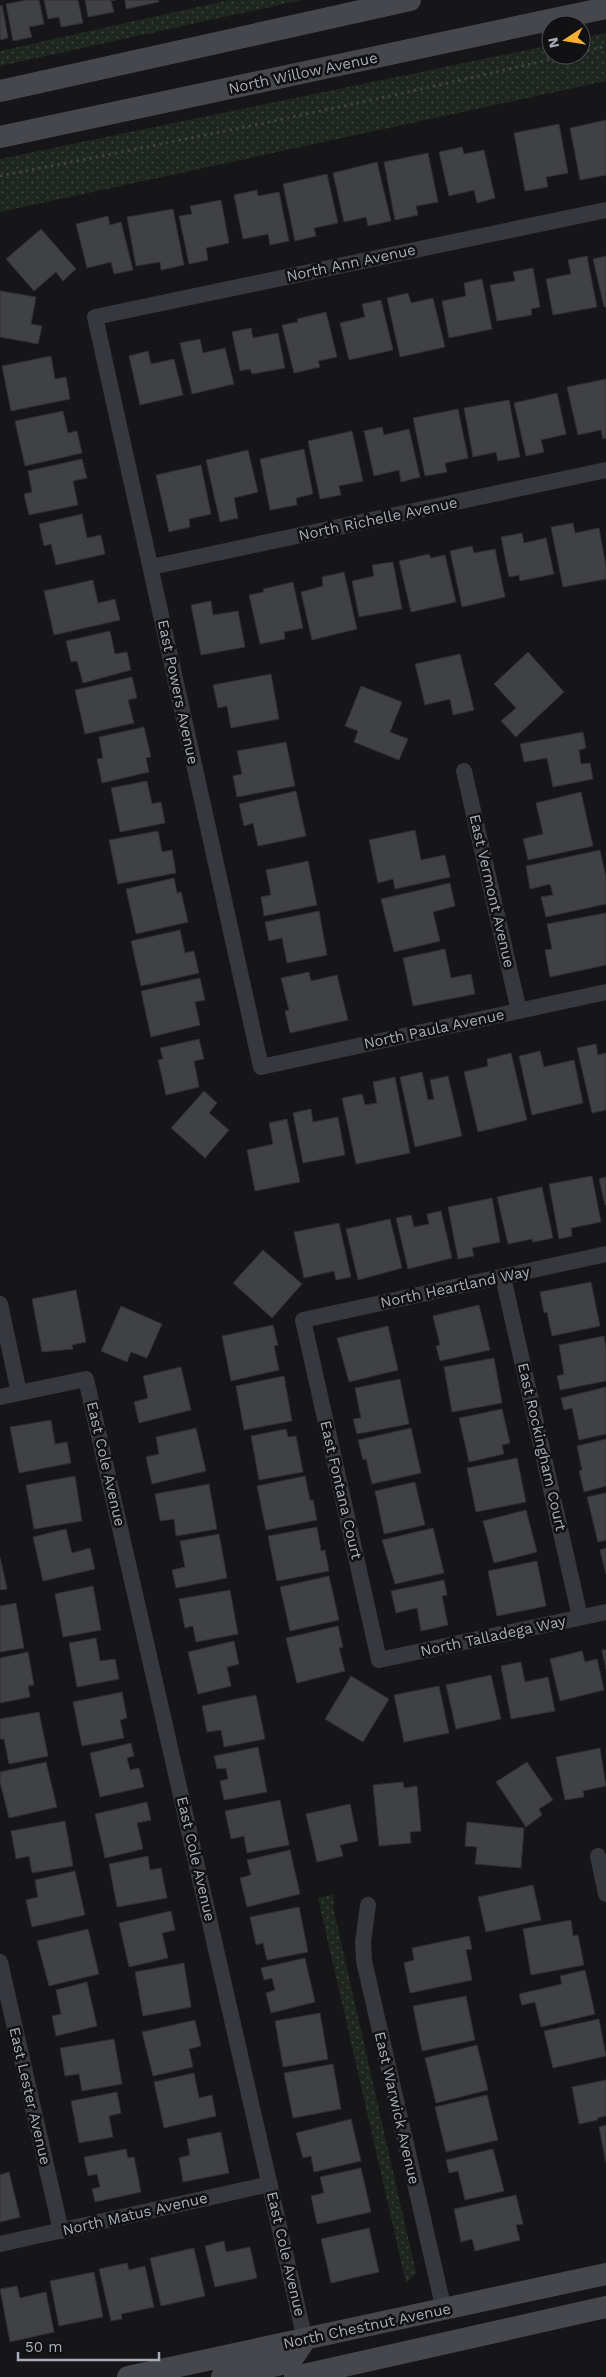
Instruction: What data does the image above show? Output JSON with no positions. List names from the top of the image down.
{
  "streets": {
    "main road": ["North Willow Avenue", "North Chestnut Avenue"],
    "street": [
      "North Ann Avenue",
      "North Richelle Avenue",
      "East Powers Avenue",
      "East Vermont Avenue",
      "North Paula Avenue",
      "North Heartland Way",
      "East Rockingham Court",
      "East Cole Avenue",
      "East Fontana Court",
      "North Talladega Way",
      "East Lester Avenue",
      "East Warwick Avenue",
      "North Matus Avenue"
    ]
  },
  "crossings": [
    ["North Ann Avenue", "East Powers Avenue"],
    ["North Richelle Avenue", "East Powers Avenue"],
    ["East Powers Avenue", "North Paula Avenue"],
    ["East Vermont Avenue", "North Paula Avenue"],
    ["North Heartland Way", "East Rockingham Court"],
    ["North Heartland Way", "East Fontana Court"],
    ["East Rockingham Court", "North Talladega Way"],
    ["East Cole Avenue", "North Matus Avenue"],
    ["East Cole Avenue", "North Chestnut Avenue"],
    ["East Fontana Court", "North Talladega Way"],
    ["East Lester Avenue", "North Matus Avenue"],
    ["East Warwick Avenue", "North Chestnut Avenue"]
  ],
  "scale_bar": "50 m",
  "north": "left"
}
